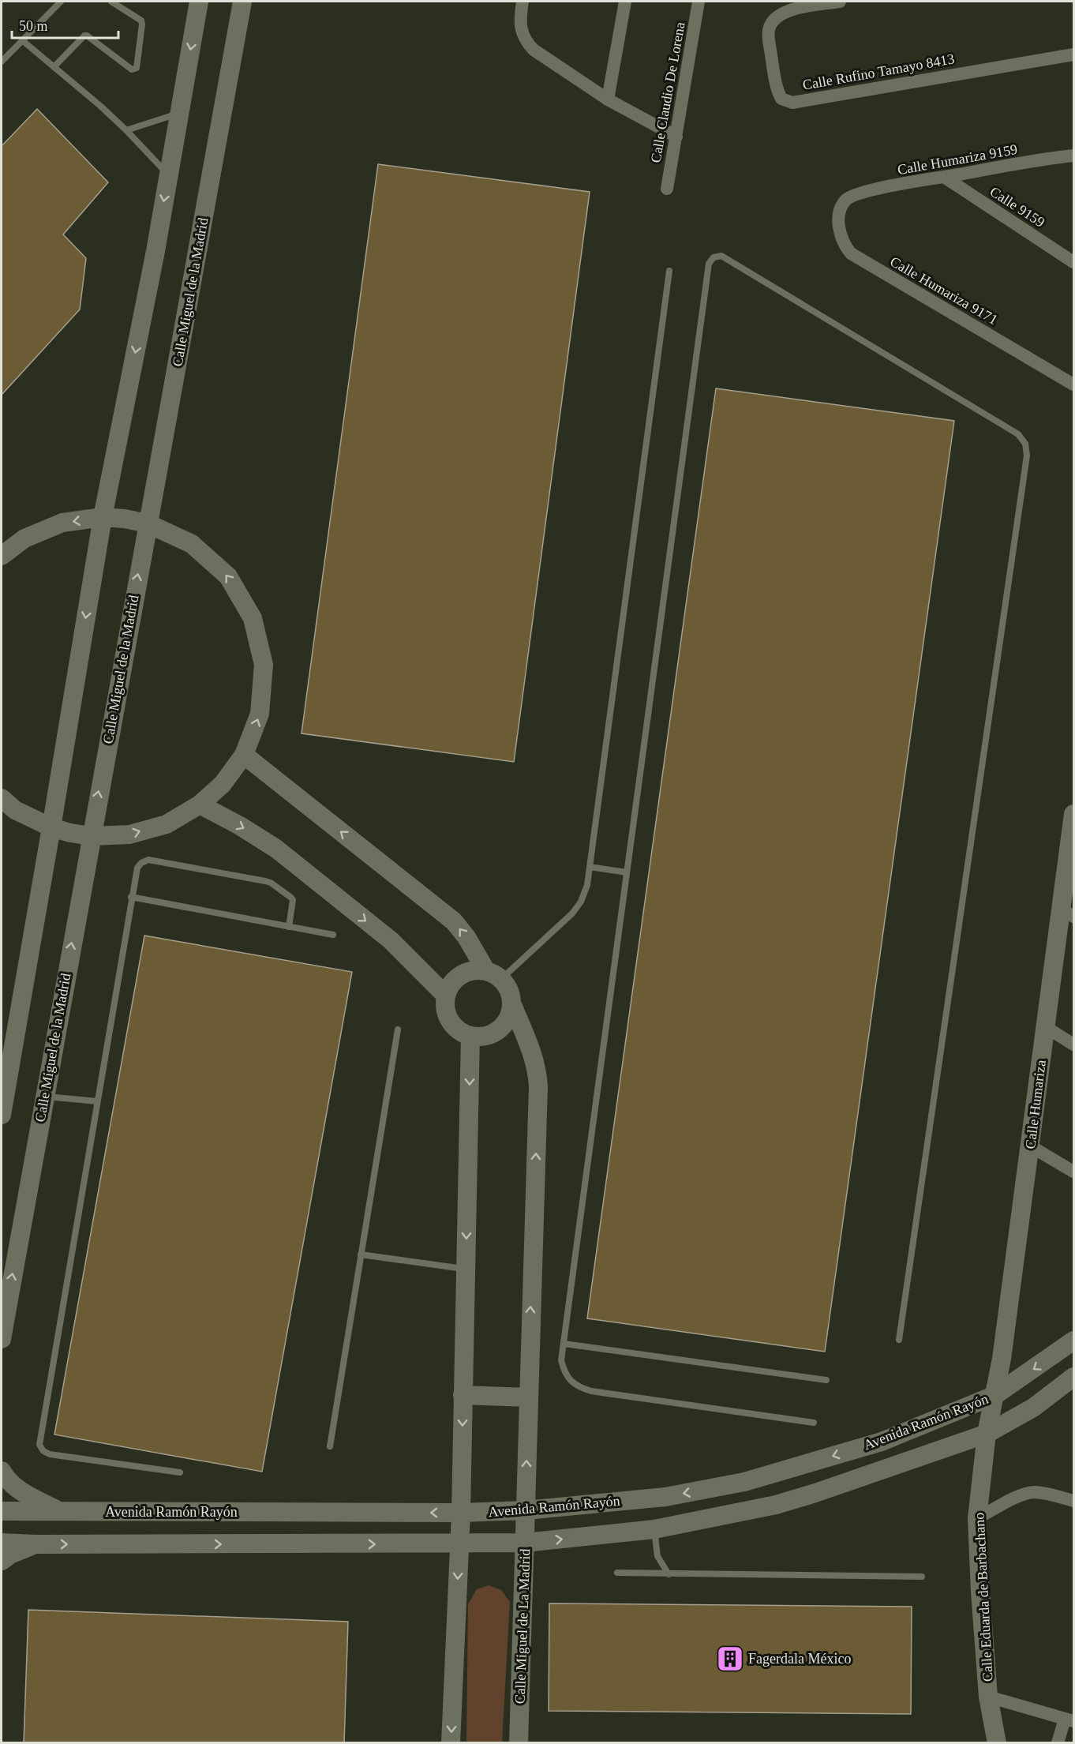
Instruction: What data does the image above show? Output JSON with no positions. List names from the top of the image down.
{
  "streets": {
    "main road": [
      "Calle Miguel de la Madrid",
      "Calle Humariza",
      "Avenida Ramón Rayón",
      "Calle Eduarda de Barbachano",
      "Calle Miguel de La Madrid"
    ],
    "street": [
      "Calle Rufino Tamayo 8413",
      "Calle Claudio De Lorena",
      "Calle Humariza 9159",
      "Calle 9159",
      "Calle Humariza 9171"
    ]
  },
  "crossings": [
    ["Calle Humariza 9159", "Calle 9159"],
    ["Calle Humariza 9159", "Calle Humariza 9171"],
    ["Calle Humariza", "Avenida Ramón Rayón"],
    ["Calle Humariza", "Calle Eduarda de Barbachano"],
    ["Avenida Ramón Rayón", "Calle Eduarda de Barbachano"],
    ["Avenida Ramón Rayón", "Calle Miguel de La Madrid"]
  ],
  "places": {
    "building": ["Fagerdala México"]
  },
  "scale_bar": "50 m"
}
